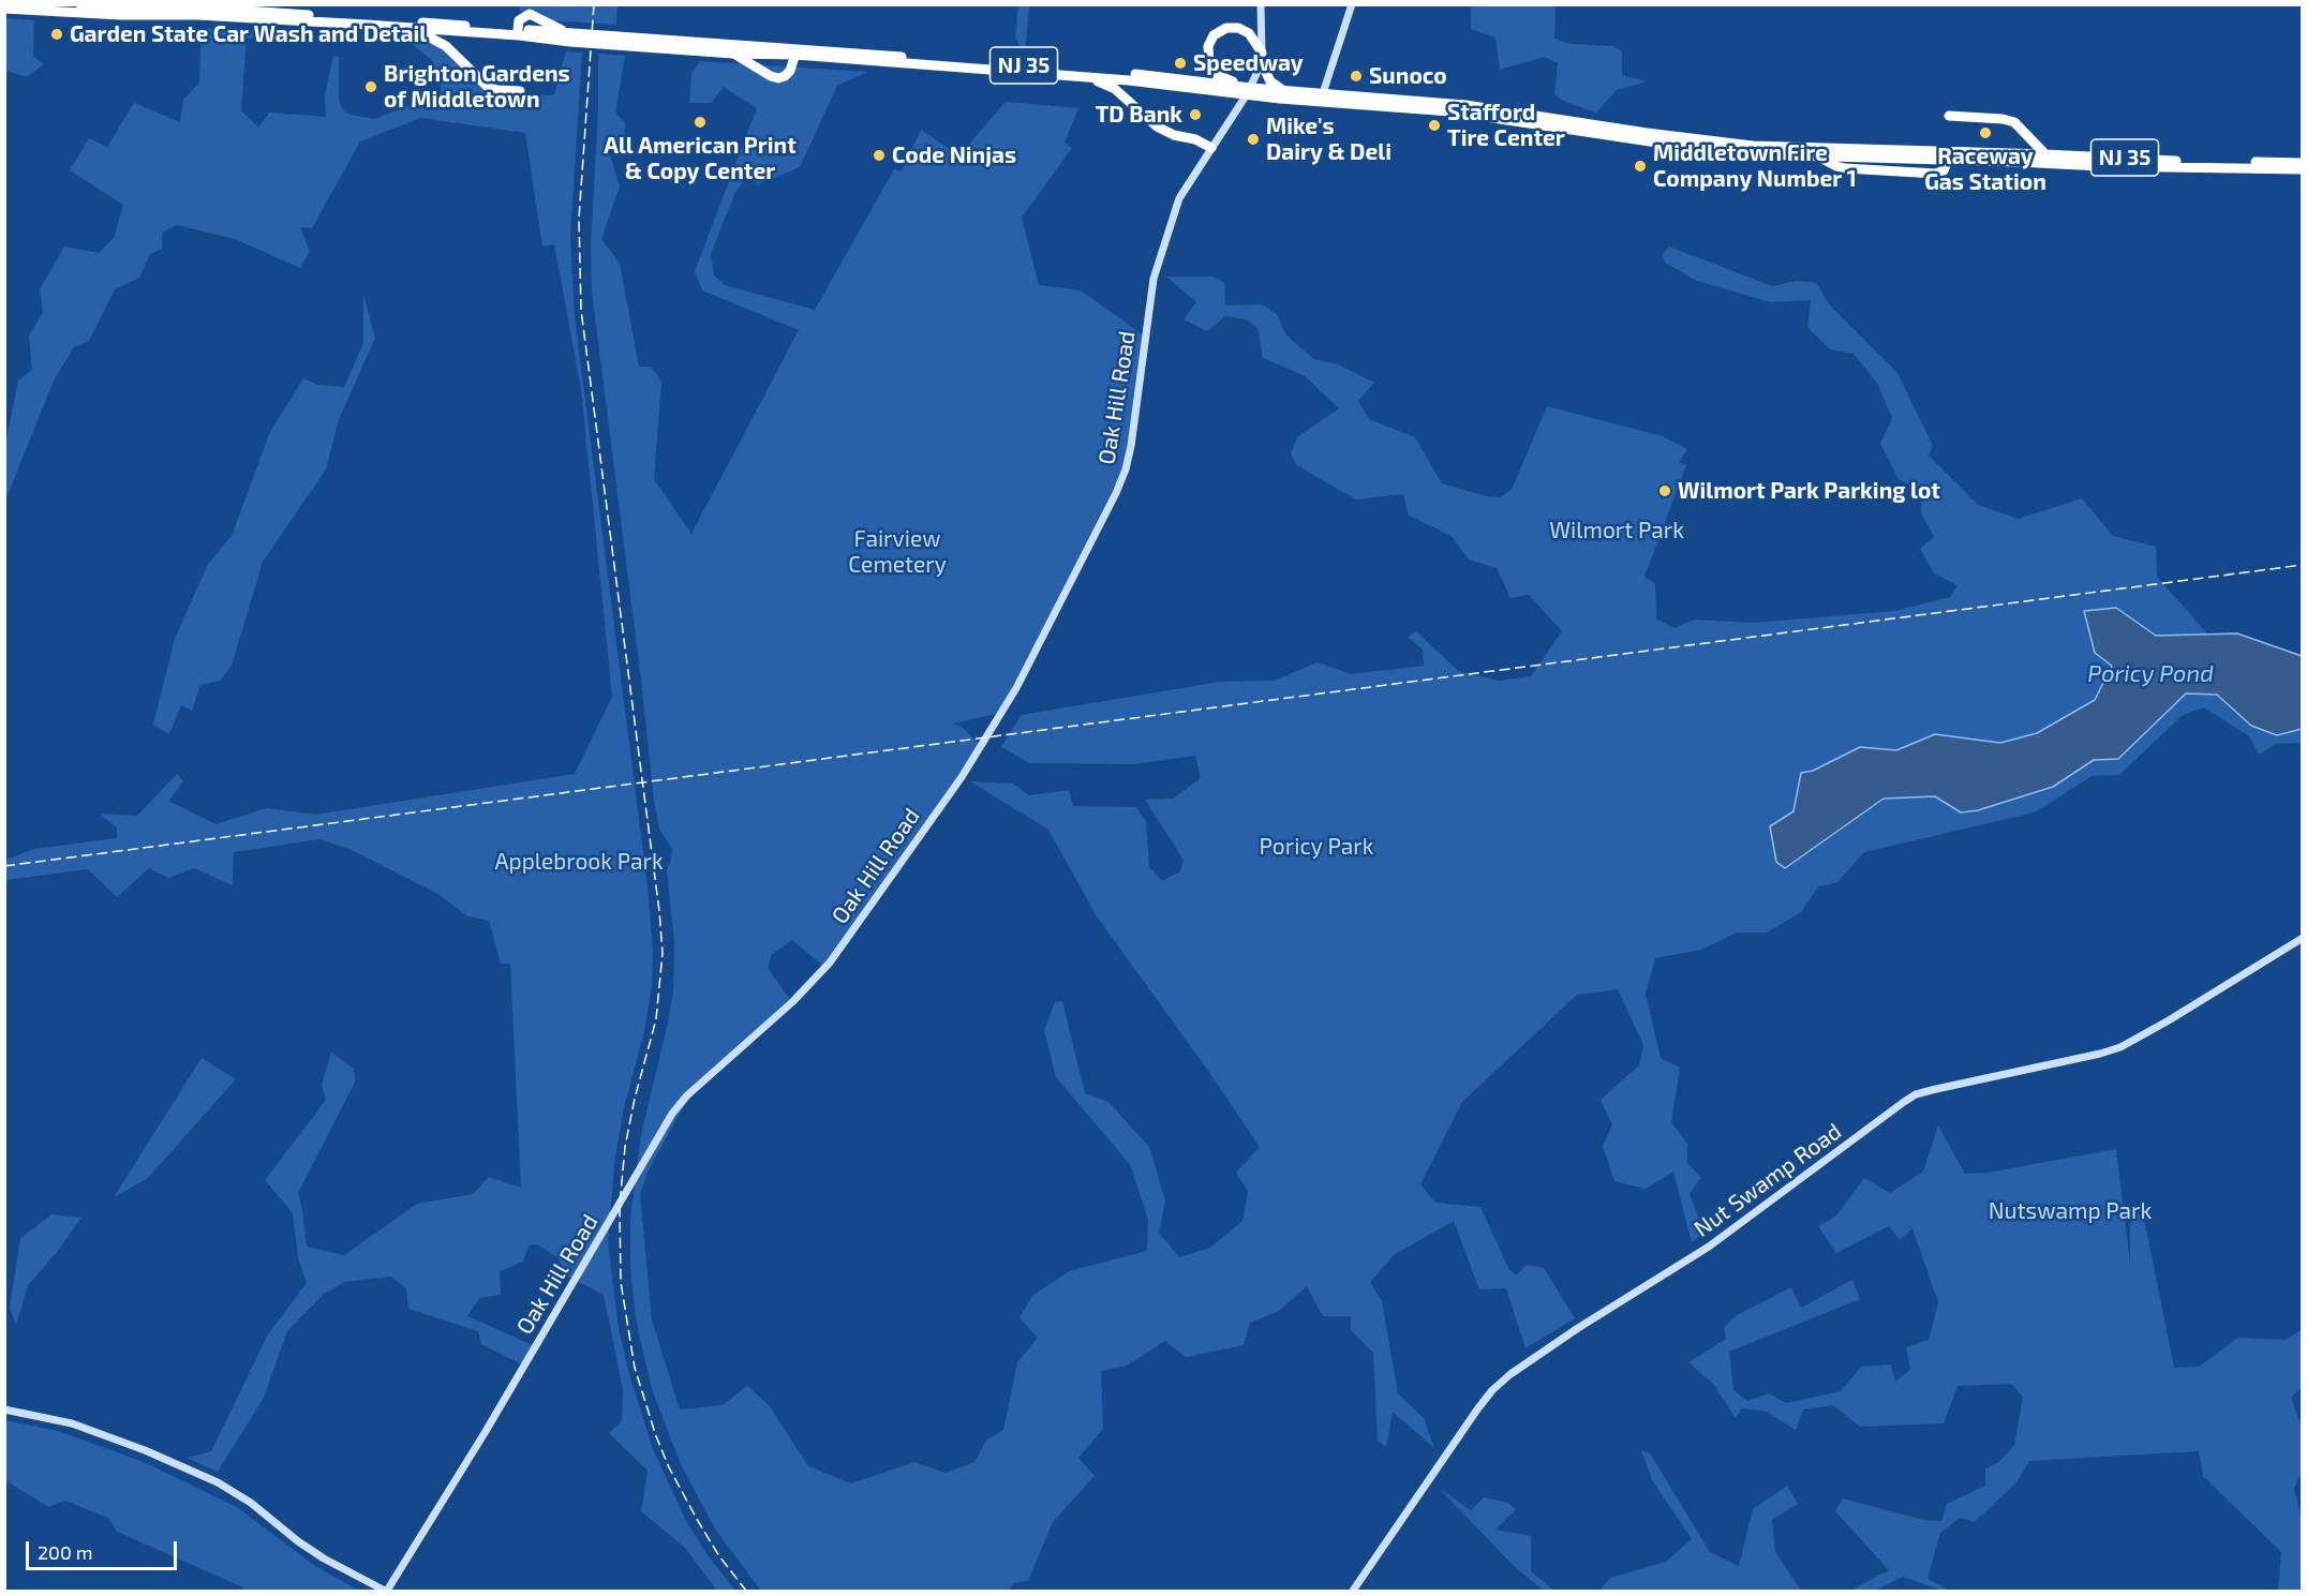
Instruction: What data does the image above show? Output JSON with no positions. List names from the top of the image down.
{
  "streets": {
    "highway": ["NJ 35"],
    "street": ["Oak Hill Road", "Nut Swamp Road"]
  },
  "crossings": [
    ["NJ 35", "Oak Hill Road"]
  ],
  "water": ["Poricy Pond"],
  "parks": [
    "Wilmort Park",
    "Fairview Cemetery",
    "Poricy Park",
    "Applebrook Park",
    "Nutswamp Park"
  ],
  "places": [
    "Garden State Car Wash and Detail",
    "Speedway",
    "Sunoco",
    "Brighton Gardens of Middletown",
    "TD Bank",
    "All American Print & Copy Center",
    "Stafford Tire Center",
    "Raceway Gas Station",
    "Mike's Dairy & Deli",
    "Code Ninjas",
    "Middletown Fire Company Number 1",
    "Wilmort Park Parking lot"
  ],
  "scale_bar": "200 m"
}
